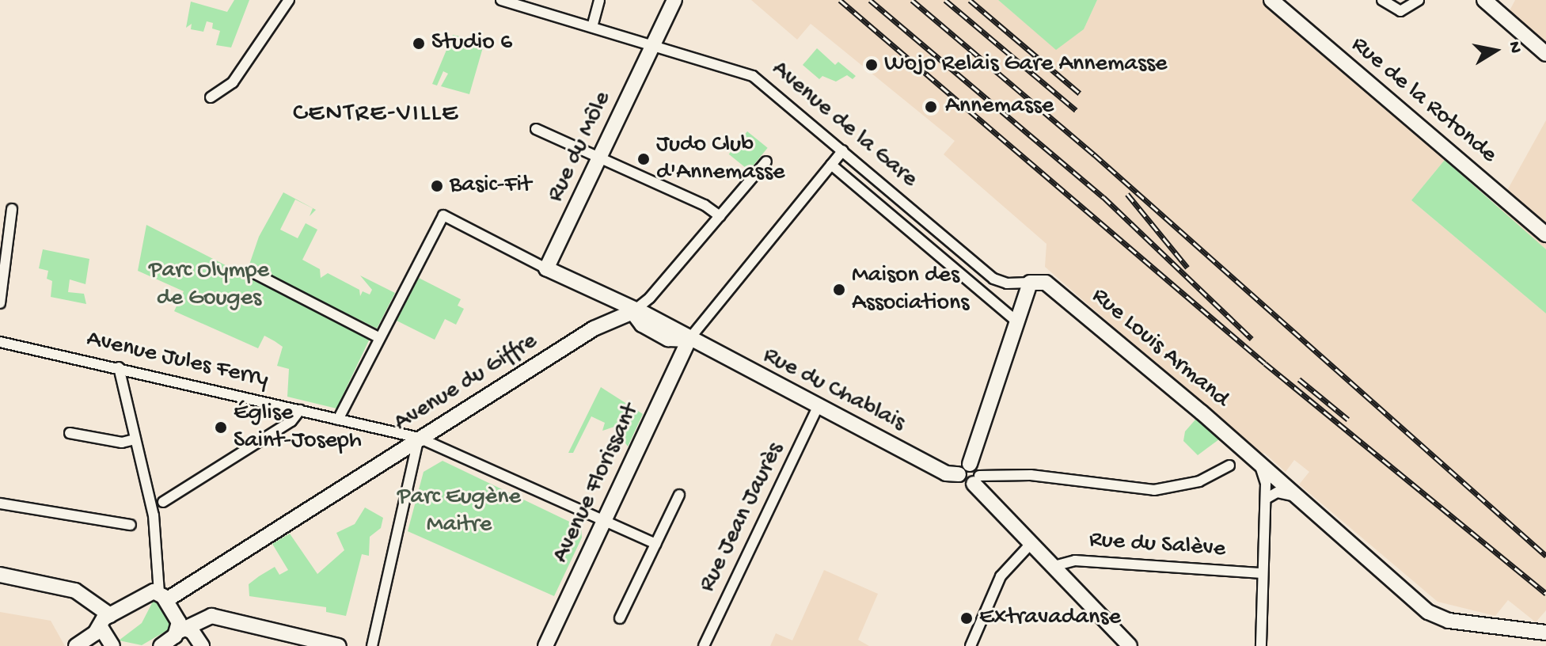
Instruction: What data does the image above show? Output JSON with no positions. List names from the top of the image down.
{
  "streets": {
    "street": [
      "Rue de la Rotonde",
      "Avenue de la Gare",
      "Rue du Môle",
      "Rue Louis Armand",
      "Avenue Jules Ferry",
      "Avenue du Giffre",
      "Rue du Chablais",
      "Avenue Florissant",
      "Rue Jean Jaurès",
      "Rue du Salève"
    ]
  },
  "crossings": [
    ["Avenue de la Gare", "Rue du Môle"],
    ["Avenue de la Gare", "Rue Louis Armand"],
    ["Rue du Môle", "Rue du Chablais"],
    ["Avenue Jules Ferry", "Avenue du Giffre"],
    ["Avenue Jules Ferry", "Avenue Florissant"],
    ["Avenue du Giffre", "Rue du Chablais"],
    ["Rue du Chablais", "Avenue Florissant"],
    ["Rue du Chablais", "Rue Jean Jaurès"]
  ],
  "districts": ["CENTRE-VILLE"],
  "parks": ["Parc Olympe de Gouges", "Parc Eugène Maitre"],
  "places": [
    "Studio 6",
    "Wojo Relais Gare Annemasse",
    "Annemasse",
    "Judo Club d'Annemasse",
    "Basic-Fit",
    "Maison des Associations",
    "Église Saint-Joseph",
    "Extravadanse"
  ],
  "north": "right"
}
